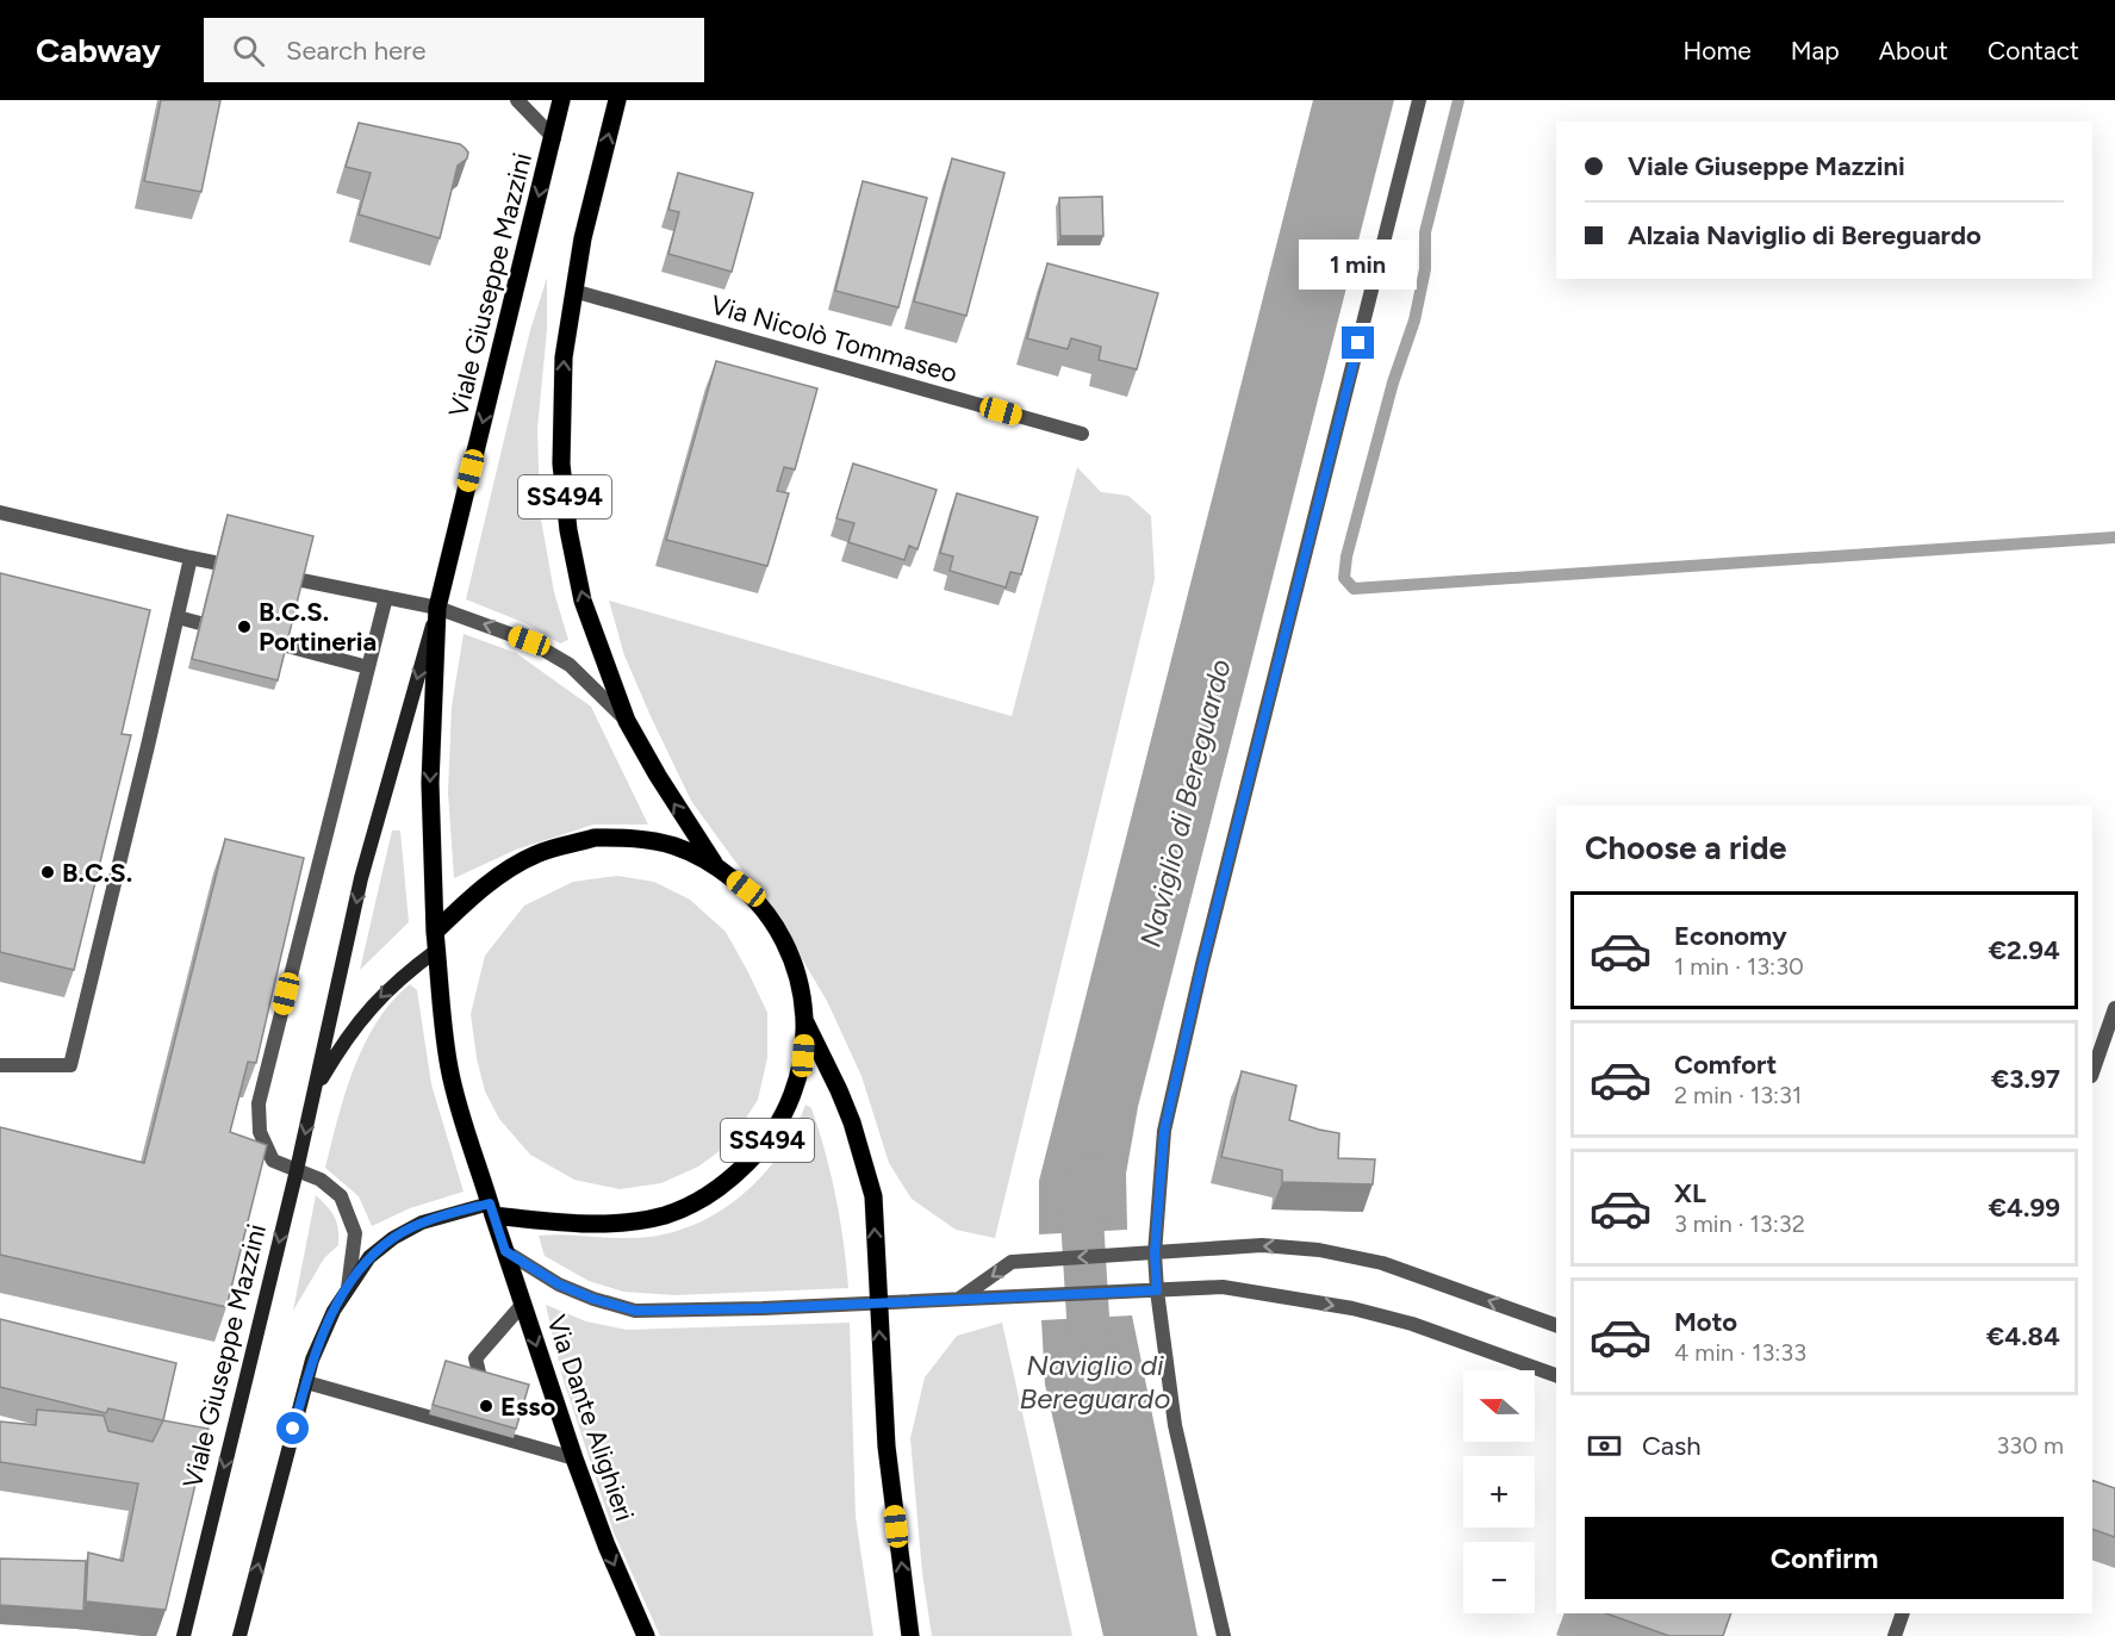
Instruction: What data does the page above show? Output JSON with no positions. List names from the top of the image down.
{
  "streets": {
    "main road": ["Viale Giuseppe Mazzini", "SS494", "Via Dante Alighieri"],
    "street": ["Via Nicolò Tommaseo"]
  },
  "crossings": [
    ["Viale Giuseppe Mazzini", "Via Nicolò Tommaseo"],
    ["Viale Giuseppe Mazzini", "SS494"],
    ["Viale Giuseppe Mazzini", "Via Dante Alighieri"]
  ],
  "one_way": ["Via Dante Alighieri"],
  "water": ["Naviglio di Bereguardo"],
  "places": ["B.C.S. Portineria", "B.C.S.", "Esso"],
  "north": "left",
  "page": {
    "header": "Cabway",
    "search": "Search here",
    "nav": [
      "Home",
      "Map",
      "About",
      "Contact"
    ],
    "banner": ["Viale Giuseppe Mazzini", "Alzaia Naviglio di Bereguardo"],
    "bubble": "1 min",
    "heading": "Choose a ride",
    "list": [
      {
        "name": "Economy",
        "note": "1 min · 13:30",
        "value": "€2.94"
      },
      {
        "name": "Comfort",
        "note": "2 min · 13:31",
        "value": "€3.97"
      },
      {
        "name": "XL",
        "note": "3 min · 13:32",
        "value": "€4.99"
      },
      {
        "name": "Moto",
        "note": "4 min · 13:33",
        "value": "€4.84"
      }
    ],
    "map_buttons": ["+", "−"],
    "pay": ["Cash", "330 m"],
    "buttons": "Confirm"
  }
}
